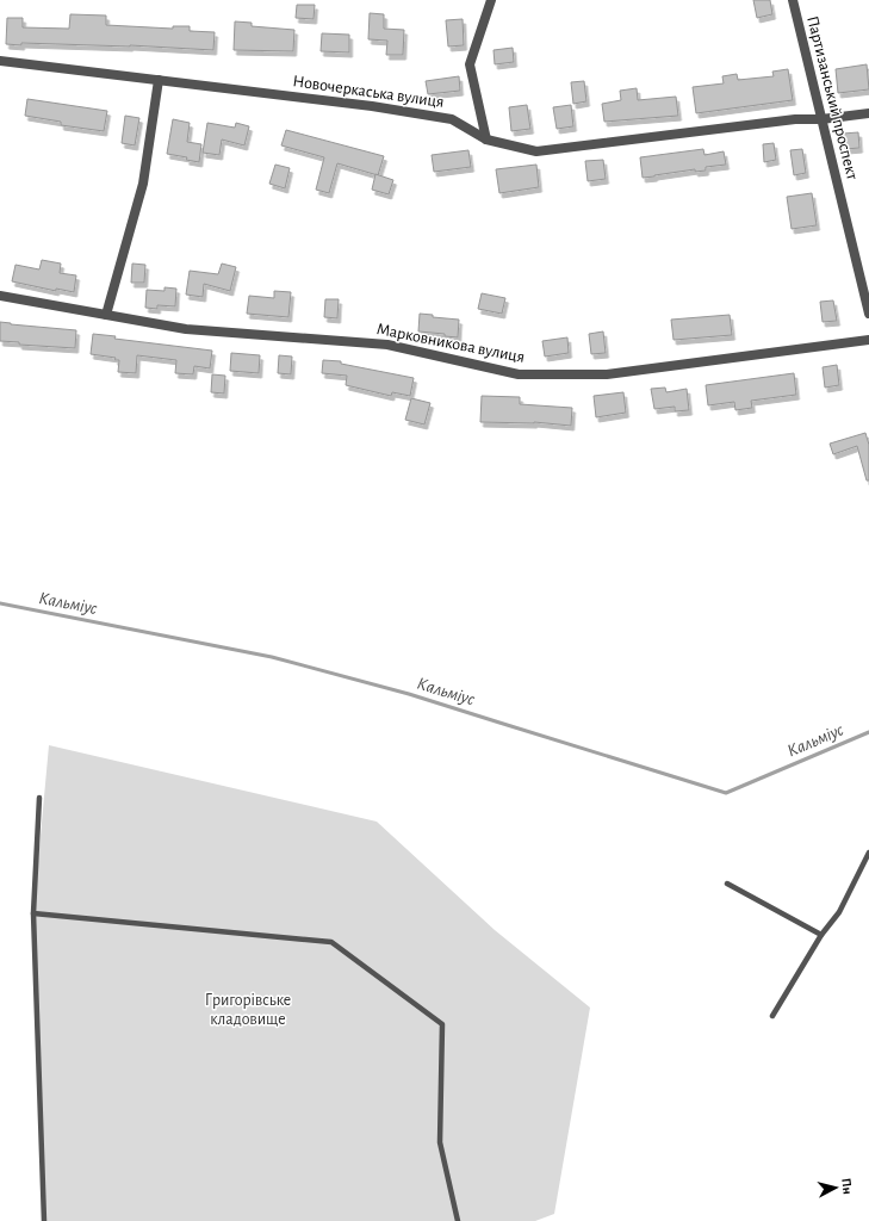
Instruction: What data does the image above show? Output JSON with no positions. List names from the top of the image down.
{
  "streets": {
    "street": ["Новочеркаська вулиця", "Партизанський проспект", "Марковникова вулиця"]
  },
  "crossings": [
    ["Новочеркаська вулиця", "Партизанський проспект"]
  ],
  "water": ["Кальміус"],
  "parks": ["Григорівське кладовище"],
  "north": "right"
}
